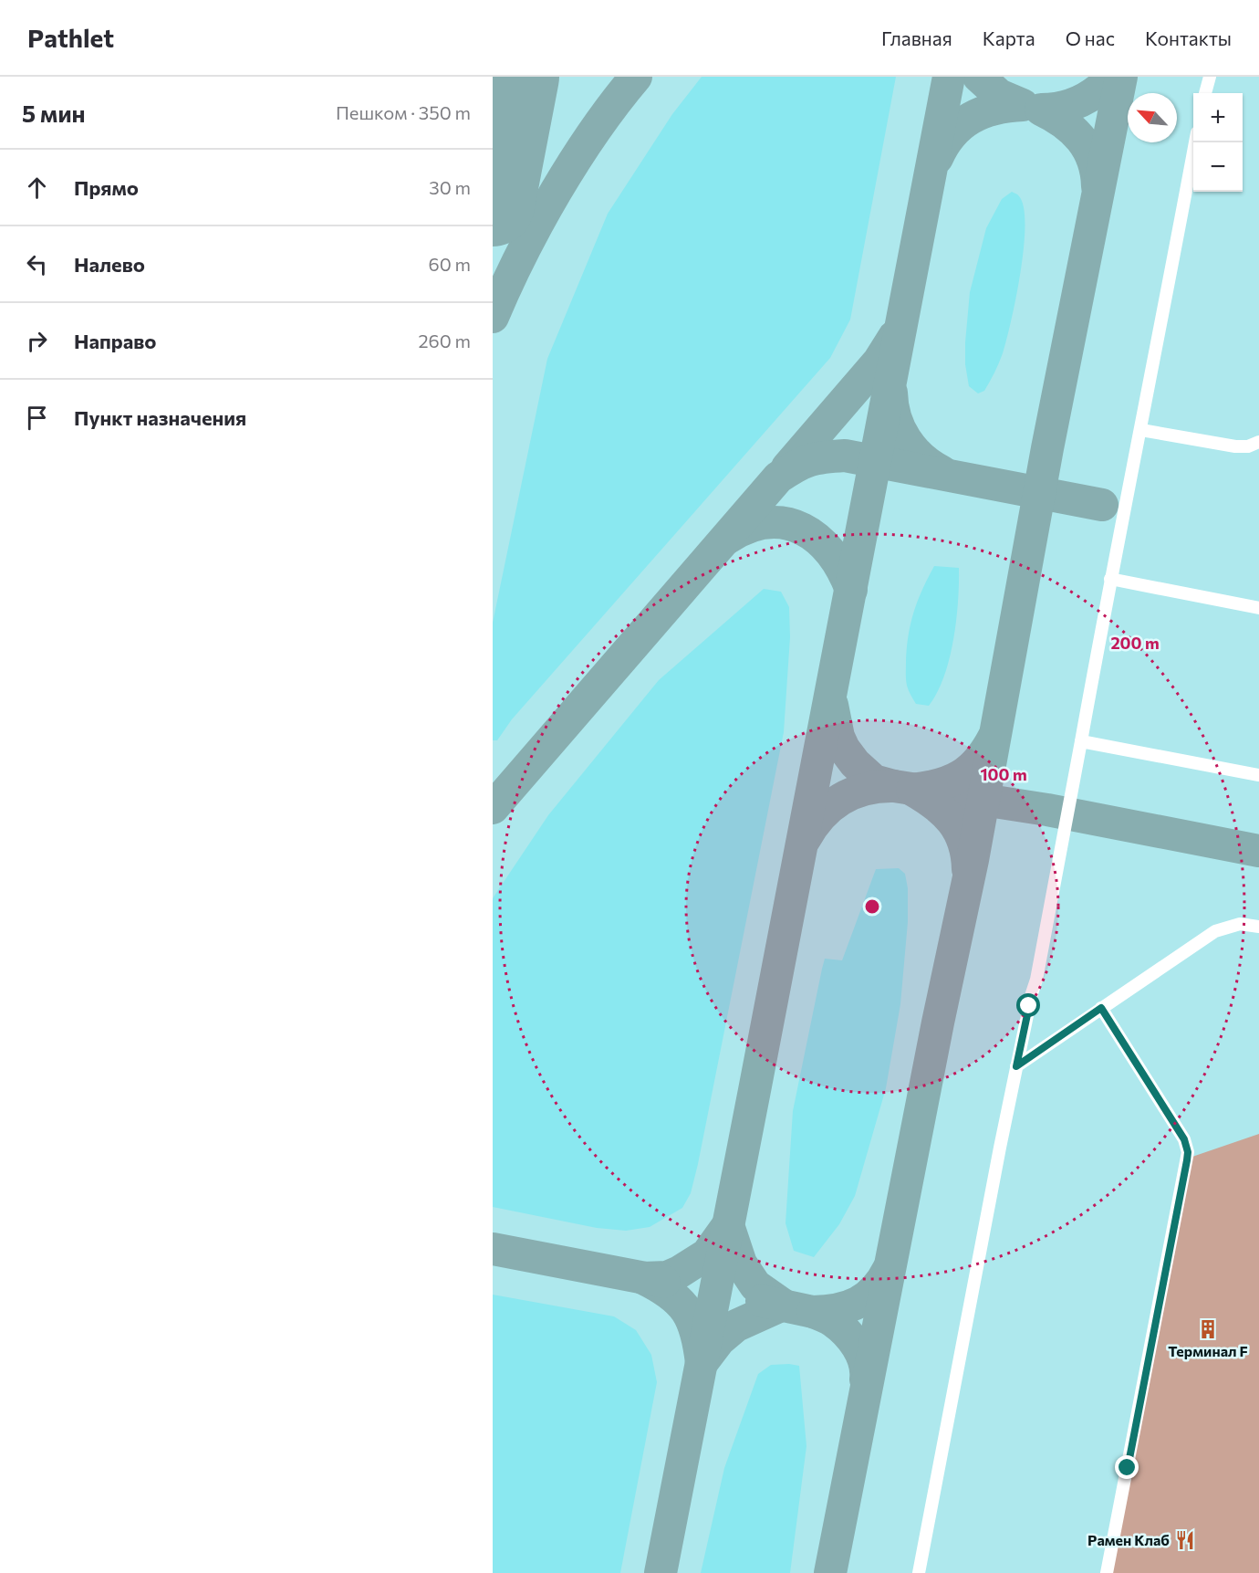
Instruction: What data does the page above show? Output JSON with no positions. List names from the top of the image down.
{
  "places": {
    "building": ["Терминал F"],
    "restaurant": ["Рамен Клаб"]
  },
  "north": "top left",
  "page": {
    "header": "Pathlet",
    "nav": [
      "Главная",
      "Карта",
      "О нас",
      "Контакты"
    ],
    "heading": ["5 мин", "Пешком · 350 m"],
    "map_buttons": ["+", "−"],
    "list": [
      ["Прямо", "30 m"],
      ["Налево", "60 m"],
      ["Направо", "260 m"],
      "Пункт назначения"
    ]
  },
  "rings": ["200 m", "100 m"]
}
